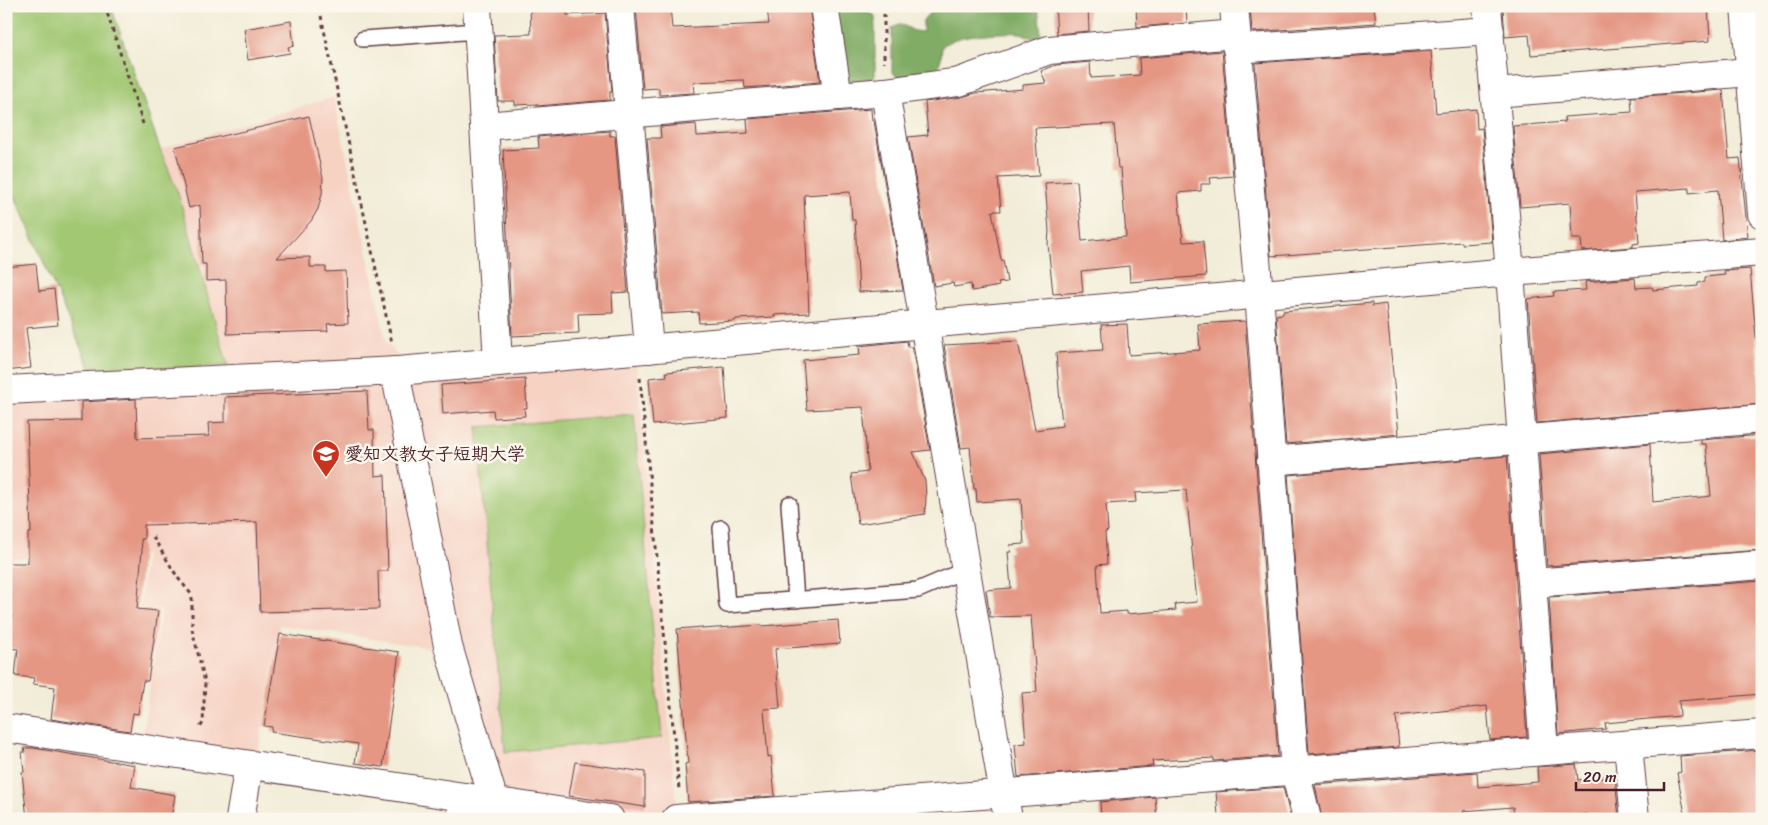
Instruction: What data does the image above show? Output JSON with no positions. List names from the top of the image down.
{
  "places": {
    "school or university": ["愛知文教女子短期大学"]
  },
  "scale_bar": "20 m"
}
